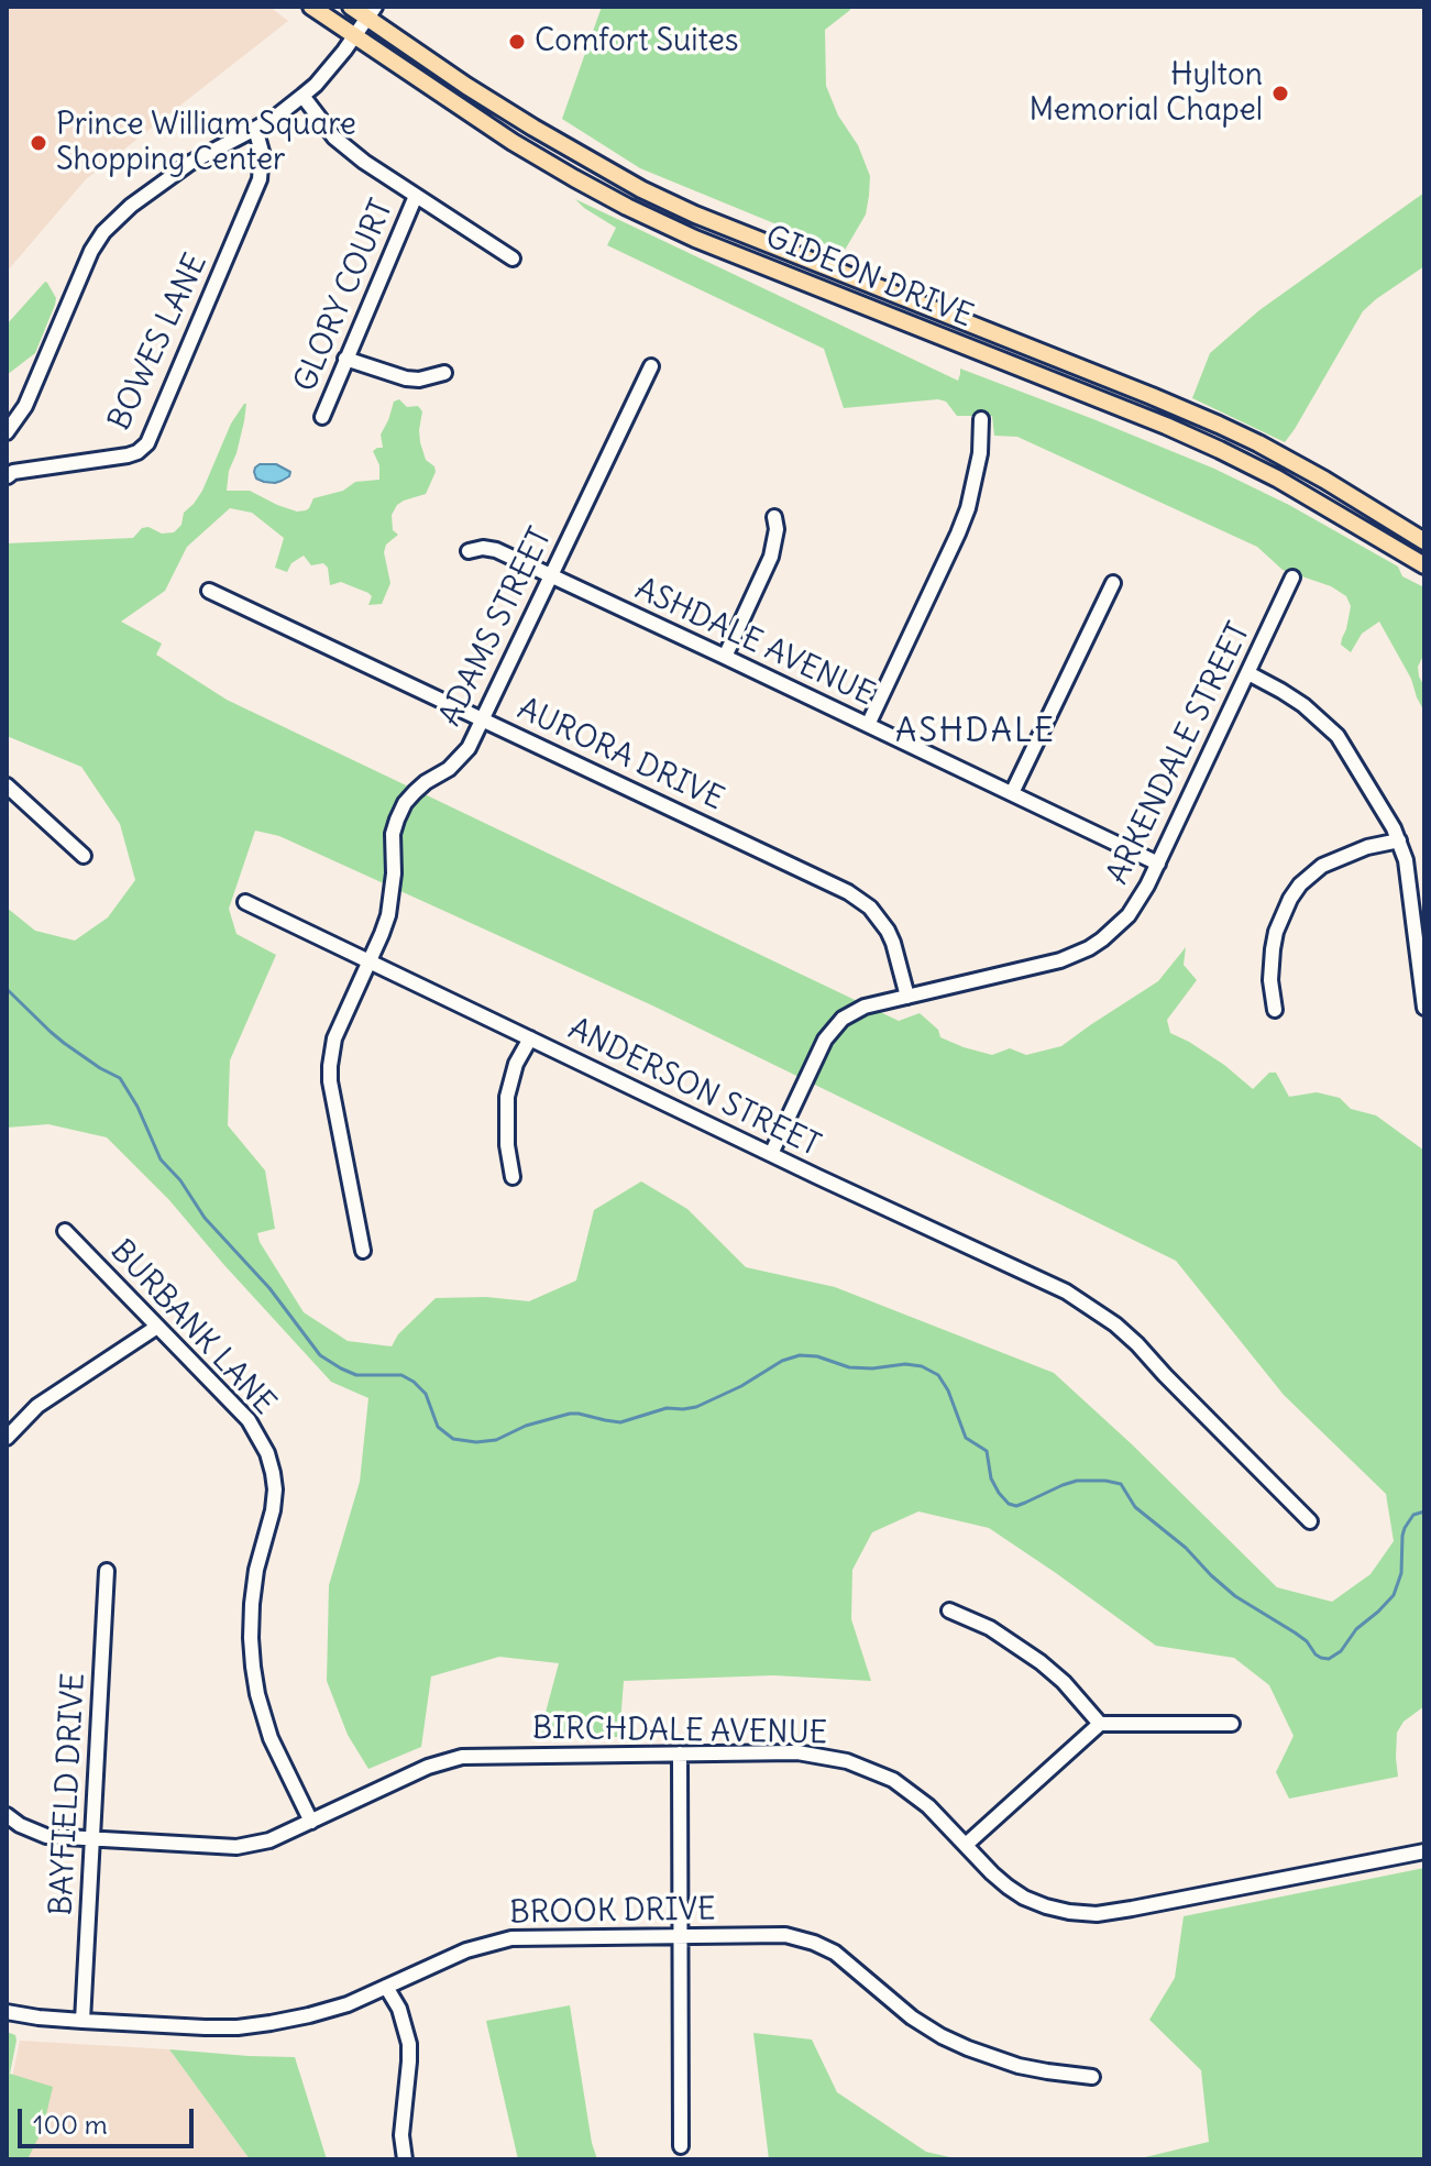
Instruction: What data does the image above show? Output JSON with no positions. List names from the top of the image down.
{
  "streets": {
    "main road": ["GIDEON DRIVE"],
    "street": [
      "GLORY COURT",
      "BOWES LANE",
      "ADAMS STREET",
      "ASHDALE AVENUE",
      "ARKENDALE STREET",
      "AURORA DRIVE",
      "ANDERSON STREET",
      "BURBANK LANE",
      "BIRCHDALE AVENUE",
      "BAYFIELD DRIVE",
      "BROOK DRIVE"
    ]
  },
  "crossings": [
    ["ADAMS STREET", "ASHDALE AVENUE"],
    ["ADAMS STREET", "AURORA DRIVE"],
    ["ADAMS STREET", "ANDERSON STREET"],
    ["ASHDALE AVENUE", "ARKENDALE STREET"],
    ["ARKENDALE STREET", "AURORA DRIVE"],
    ["ARKENDALE STREET", "ANDERSON STREET"],
    ["BURBANK LANE", "BIRCHDALE AVENUE"],
    ["BIRCHDALE AVENUE", "BAYFIELD DRIVE"],
    ["BAYFIELD DRIVE", "BROOK DRIVE"]
  ],
  "districts": ["ASHDALE"],
  "places": ["Comfort Suites", "Hylton Memorial Chapel", "Prince William Square Shopping Center"],
  "scale_bar": "100 m"
}
